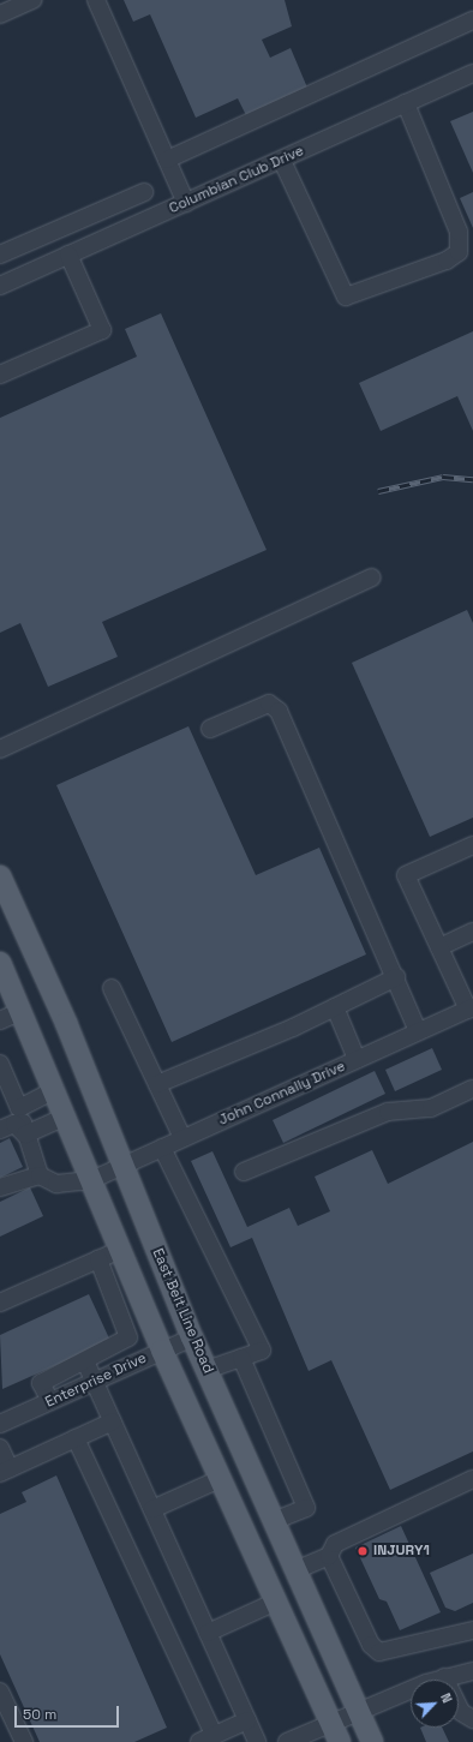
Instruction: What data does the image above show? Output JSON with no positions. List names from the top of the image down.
{
  "streets": {
    "main road": ["East Belt Line Road"],
    "street": ["Columbian Club Drive", "John Connally Drive", "Enterprise Drive"]
  },
  "crossings": [
    ["John Connally Drive", "East Belt Line Road"],
    ["East Belt Line Road", "Enterprise Drive"]
  ],
  "places": ["INJURY1"],
  "scale_bar": "50 m",
  "north": "top right"
}
